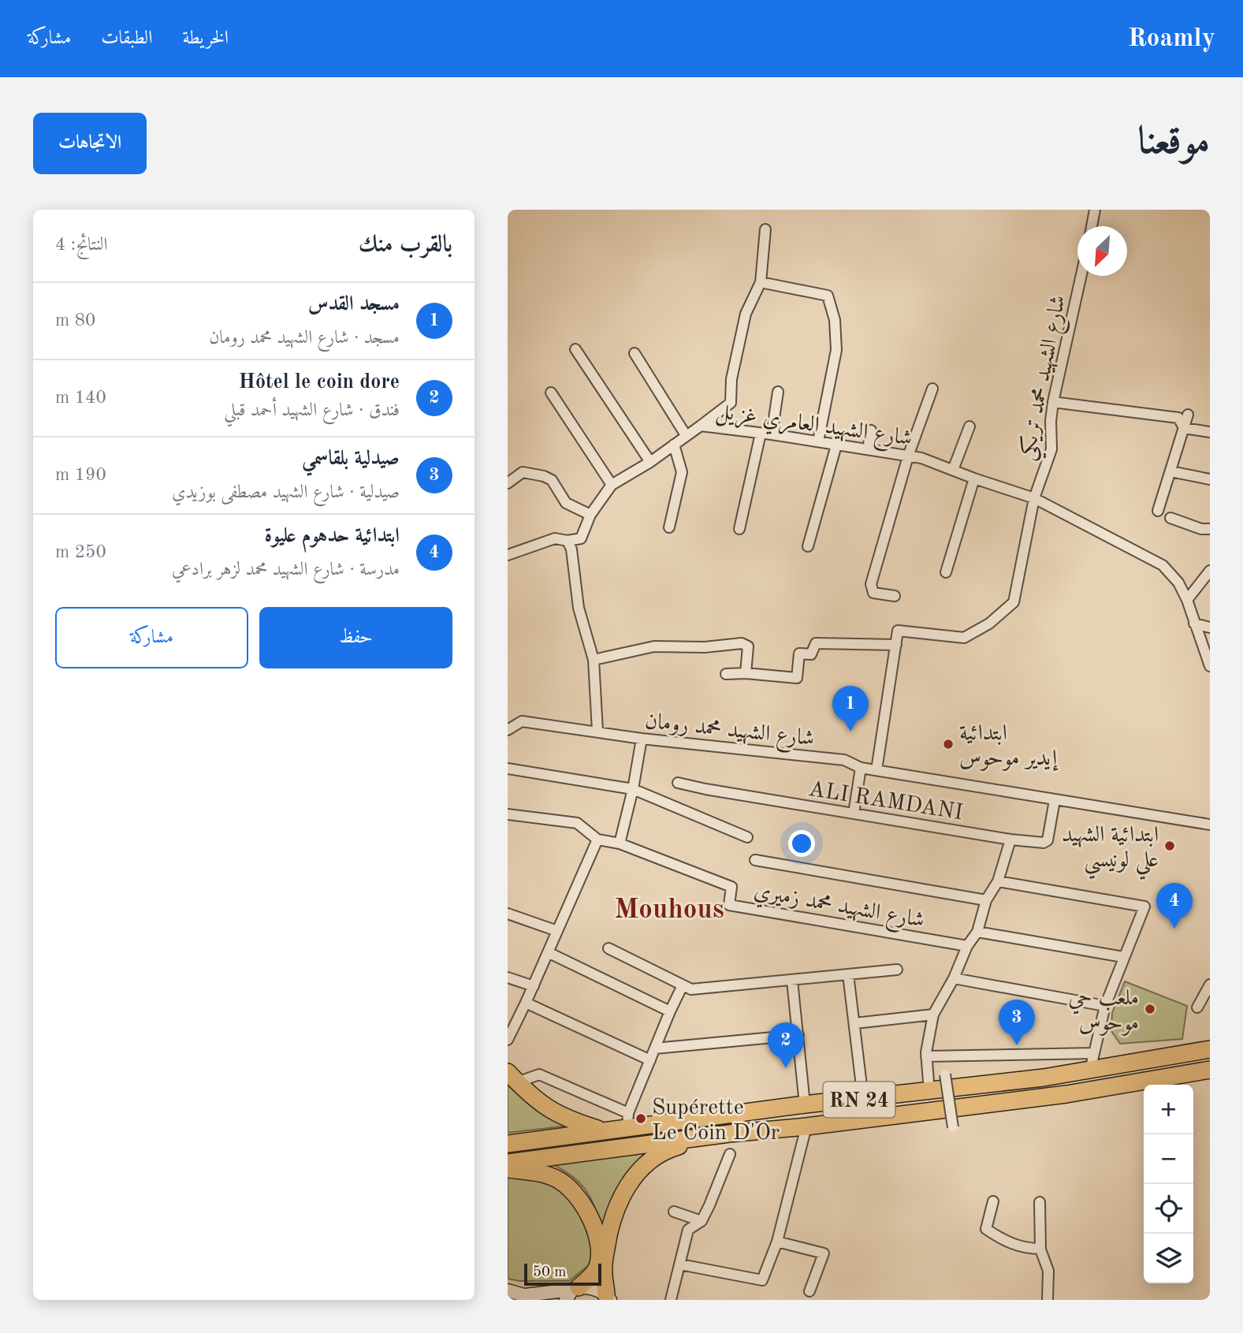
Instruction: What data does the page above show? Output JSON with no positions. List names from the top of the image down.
{
  "streets": {
    "highway": ["RN 24"],
    "street": [
      "شارع الشهيد محمد تريكي",
      "شارع الشهيد العامري غزيل",
      "شارع الشهيد محمد رومان",
      "ALI RAMDANI",
      "شارع الشهيد محمد زميري"
    ]
  },
  "crossings": [
    ["شارع الشهيد محمد تريكي", "شارع الشهيد العامري غزيل"],
    ["شارع الشهيد محمد رومان", "ALI RAMDANI"]
  ],
  "districts": ["Mouhous"],
  "places": [
    "ابتدائية إيدير موحوس",
    "ابتدائية الشهيد علي لونيسي",
    "ملعب حي موحوس",
    "Supérette Le Coin D'Or"
  ],
  "scale_bar": "50 m",
  "north": "bottom left",
  "page": {
    "header": "Roamly",
    "nav": ["الخريطة", "الطبقات", "مشاركة"],
    "title": "موقعنا",
    "buttons": [
      "الاتجاهات",
      ["حفظ", "مشاركة"]
    ],
    "heading": ["بالقرب منك", "النتائج: 4"],
    "list": [
      {
        "mark": "1",
        "name": "مسجد القدس",
        "note": "مسجد · شارع الشهيد محمد رومان",
        "value": "80 m"
      },
      {
        "mark": "2",
        "name": "Hôtel le coin dore",
        "note": "فندق · شارع الشهيد أحمد قبلي",
        "value": "140 m"
      },
      {
        "mark": "3",
        "name": "صيدلية بلقاسمي",
        "note": "صيدلية · شارع الشهيد مصطفى بوزيدي",
        "value": "190 m"
      },
      {
        "mark": "4",
        "name": "ابتدائية حدهوم عليوة",
        "note": "مدرسة · شارع الشهيد محمد لزهر برادعي",
        "value": "250 m"
      }
    ],
    "pins": [
      "1",
      "4",
      "3",
      "2"
    ],
    "map_buttons": ["+", "−"],
    "scale": "50 m"
  }
}
